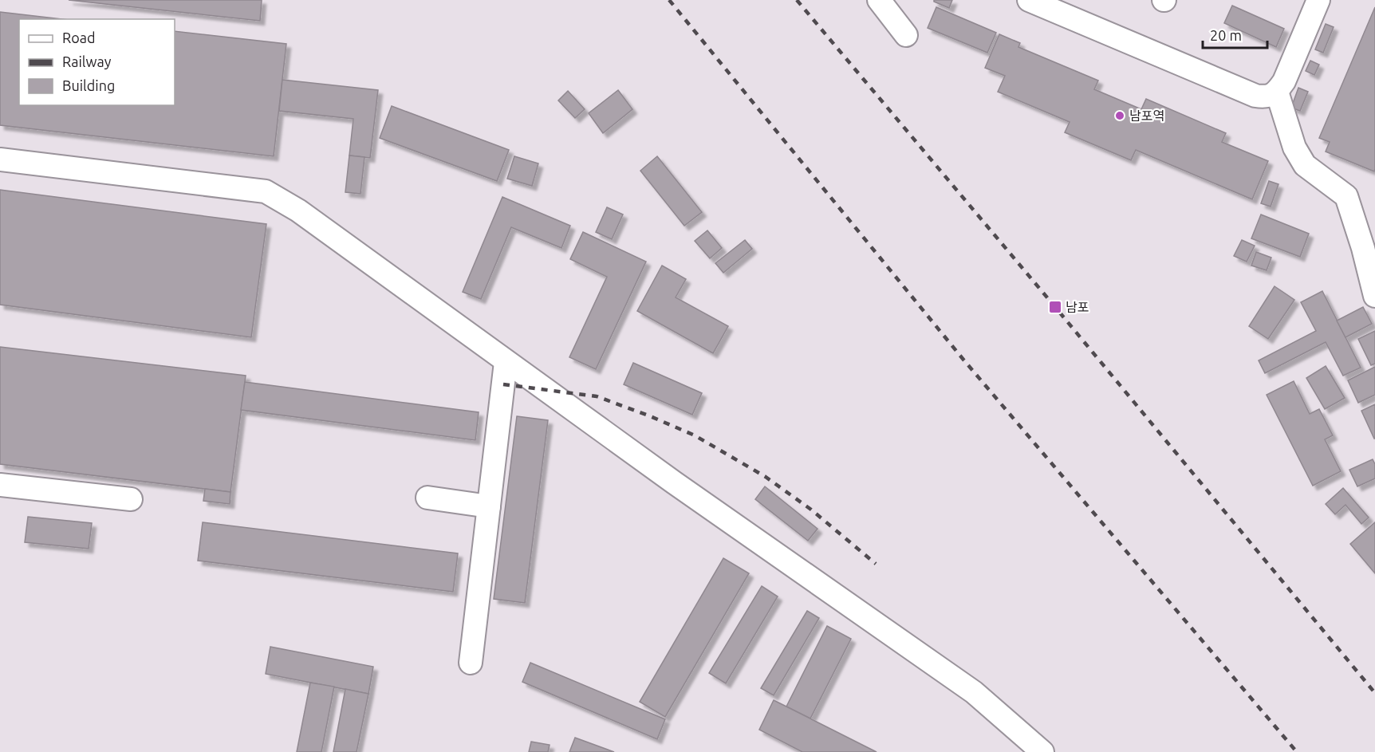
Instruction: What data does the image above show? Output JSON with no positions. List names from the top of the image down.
{
  "places": {
    "other": ["남포역"],
    "transit": ["남포"]
  },
  "legend": ["Road", "Railway", "Building"],
  "scale_bar": "20 m"
}
